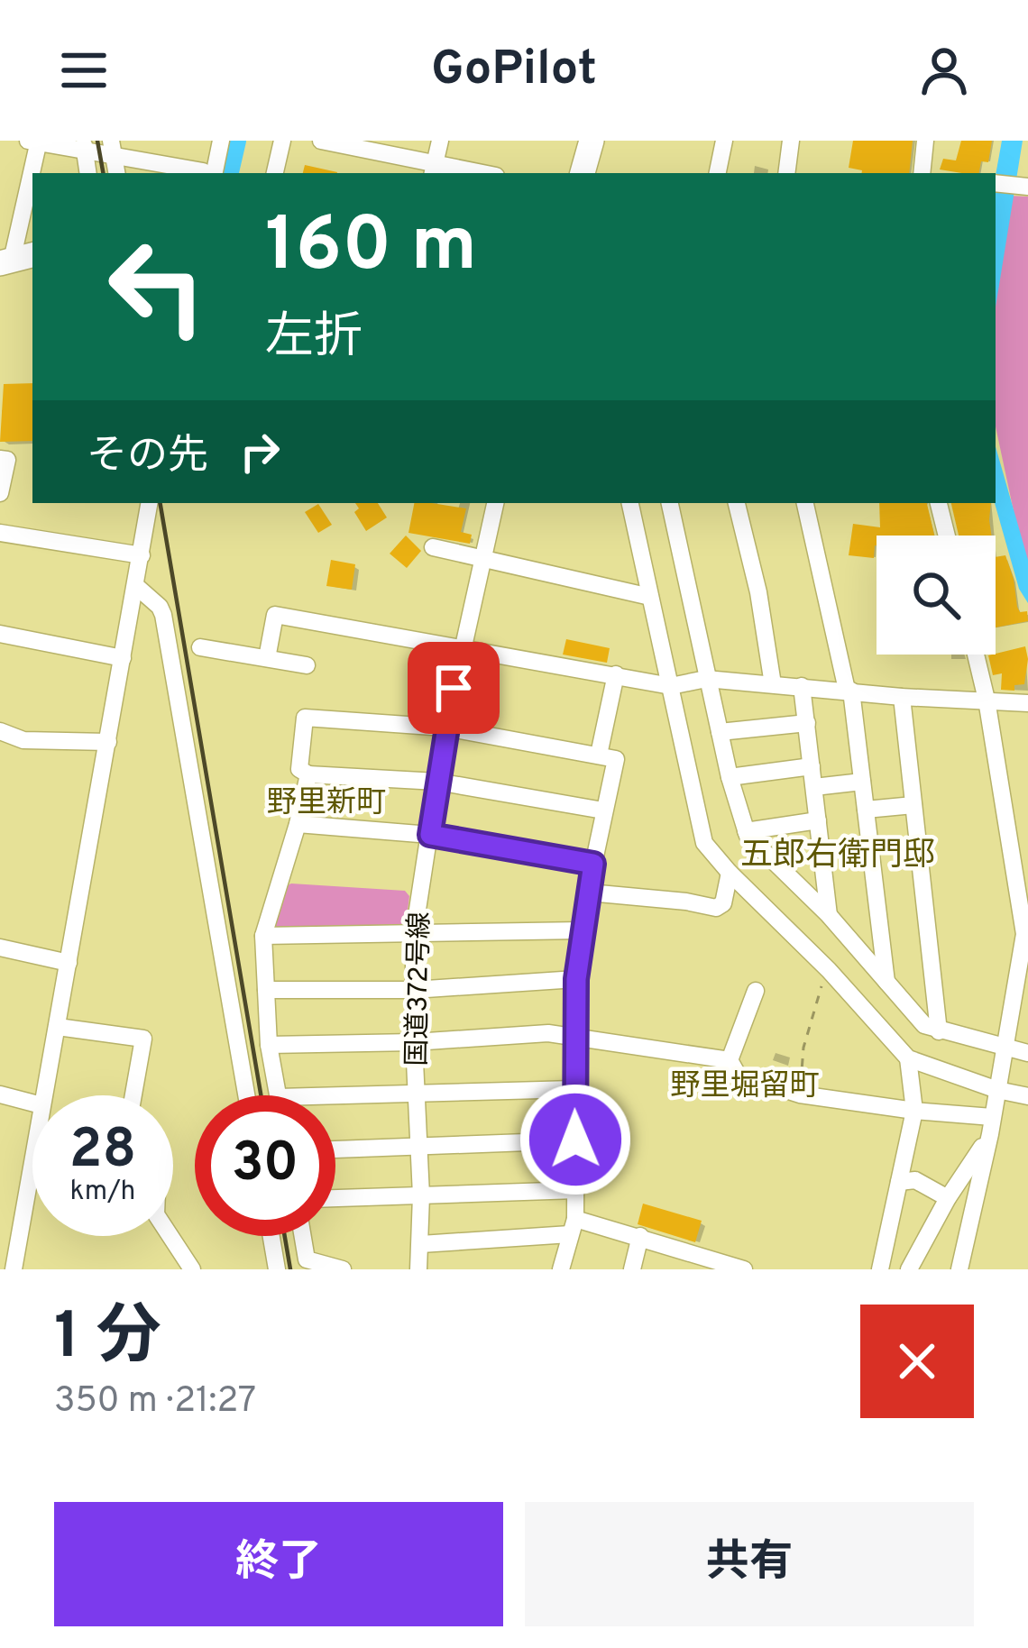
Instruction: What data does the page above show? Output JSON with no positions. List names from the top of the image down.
{
  "streets": {
    "street": ["国道372号線"]
  },
  "districts": ["野里新町", "五郎右衛門邸", "野里堀留町"],
  "page": {
    "header": "GoPilot",
    "turn": ["160 m", "左折"],
    "then": "その先",
    "speed": "28 km/h",
    "limit": "30",
    "heading": ["1 分", "350 m · 21:27"],
    "buttons": ["終了", "共有"]
  }
}
